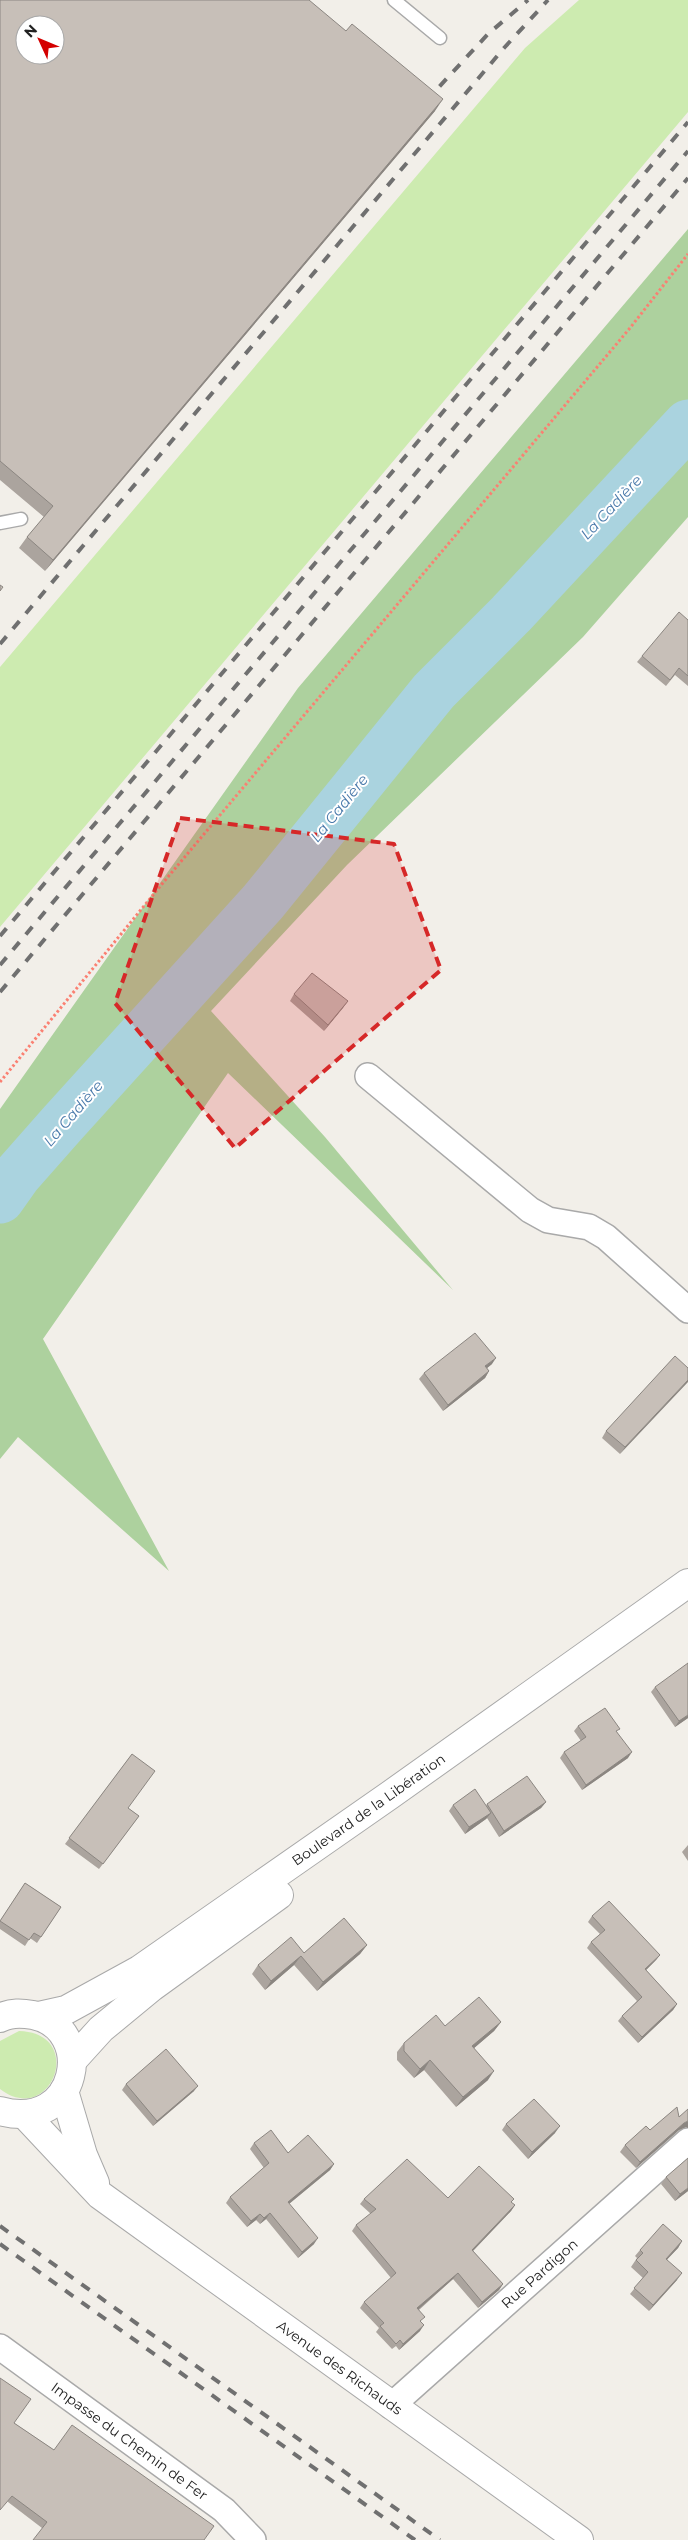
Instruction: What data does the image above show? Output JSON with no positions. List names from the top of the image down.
{
  "streets": {
    "street": [
      "Boulevard de la Libération",
      "Rue Pardigon",
      "Avenue des Richauds",
      "Impasse du Chemin de Fer"
    ]
  },
  "crossings": [
    ["Rue Pardigon", "Avenue des Richauds"]
  ],
  "water": ["La Cadière"],
  "north": "top left"
}
